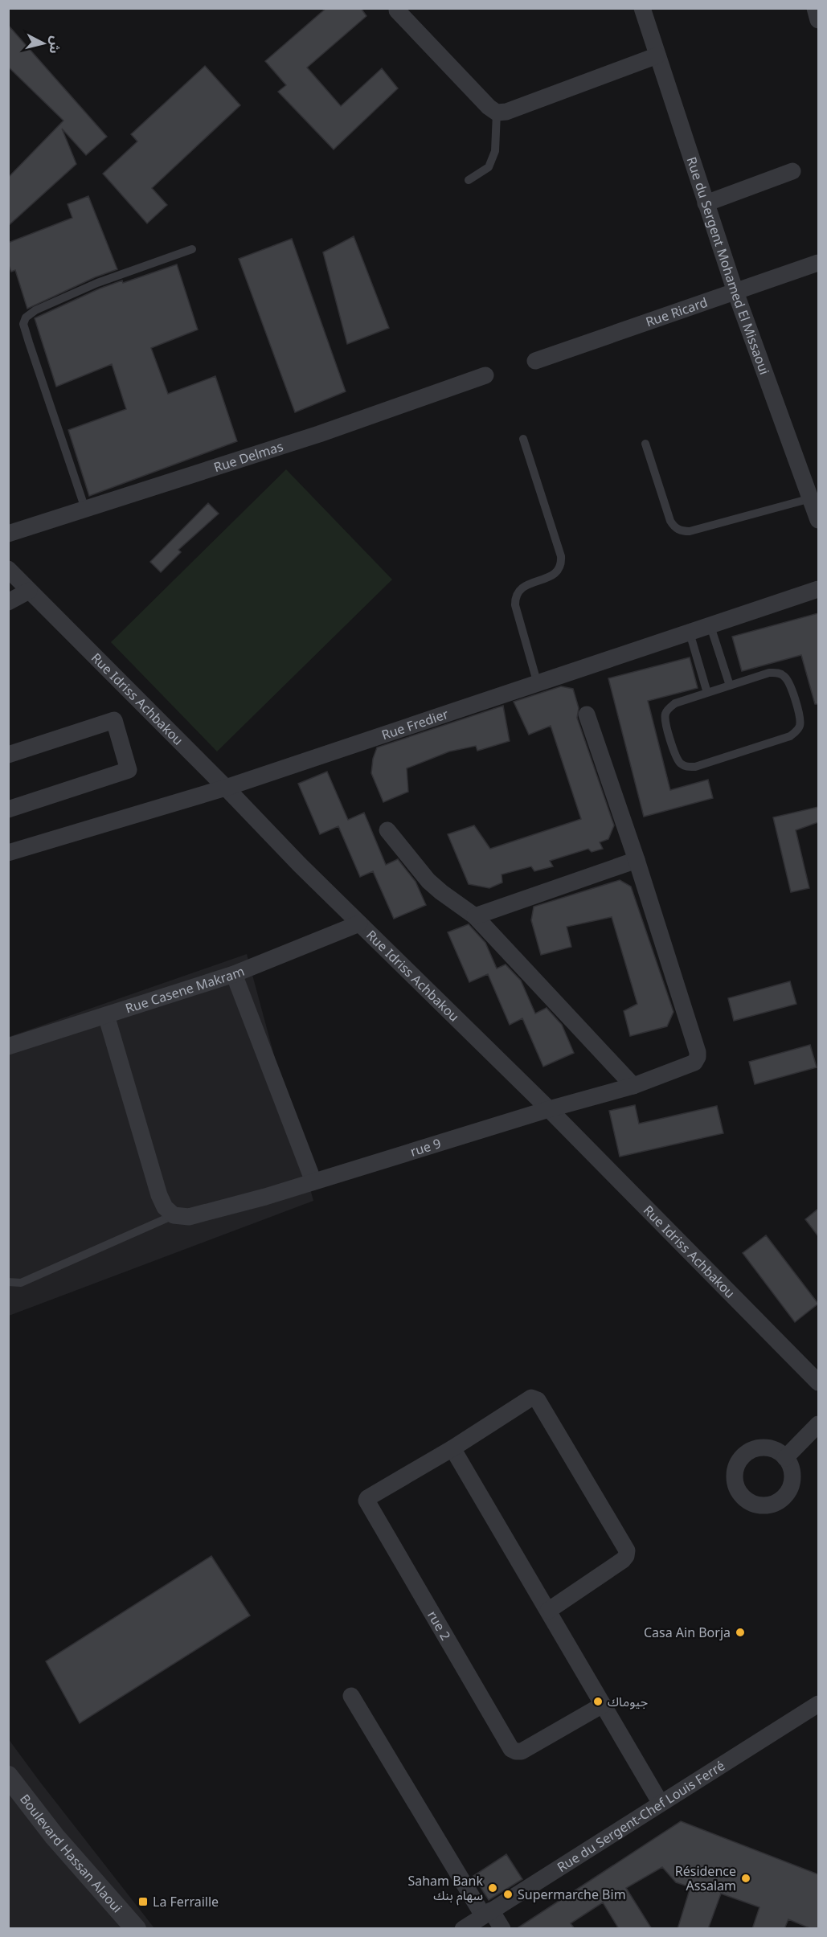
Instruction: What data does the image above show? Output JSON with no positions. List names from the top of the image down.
{
  "streets": {
    "street": [
      "Rue du Sergent Mohamed El Missaoui",
      "Rue Ricard",
      "Rue Delmas",
      "Rue Idriss Achbakou",
      "Rue Fredier",
      "Rue Casene Makram",
      "rue 9",
      "rue 2",
      "Rue du Sergent-Chef Louis Ferré",
      "Boulevard Hassan Alaoui"
    ]
  },
  "crossings": [
    ["Rue du Sergent Mohamed El Missaoui", "Rue Ricard"],
    ["Rue Idriss Achbakou", "Rue Fredier"],
    ["Rue Idriss Achbakou", "Rue Casene Makram"],
    ["Rue Idriss Achbakou", "rue 9"]
  ],
  "places": {
    "other": [
      "Casa Ain Borja",
      "جيوماك",
      "Résidence Assalam",
      "Saham Bank سهام بنك",
      "Supermarche Bim"
    ],
    "transit": ["La Ferraille"]
  },
  "north": "right"
}
